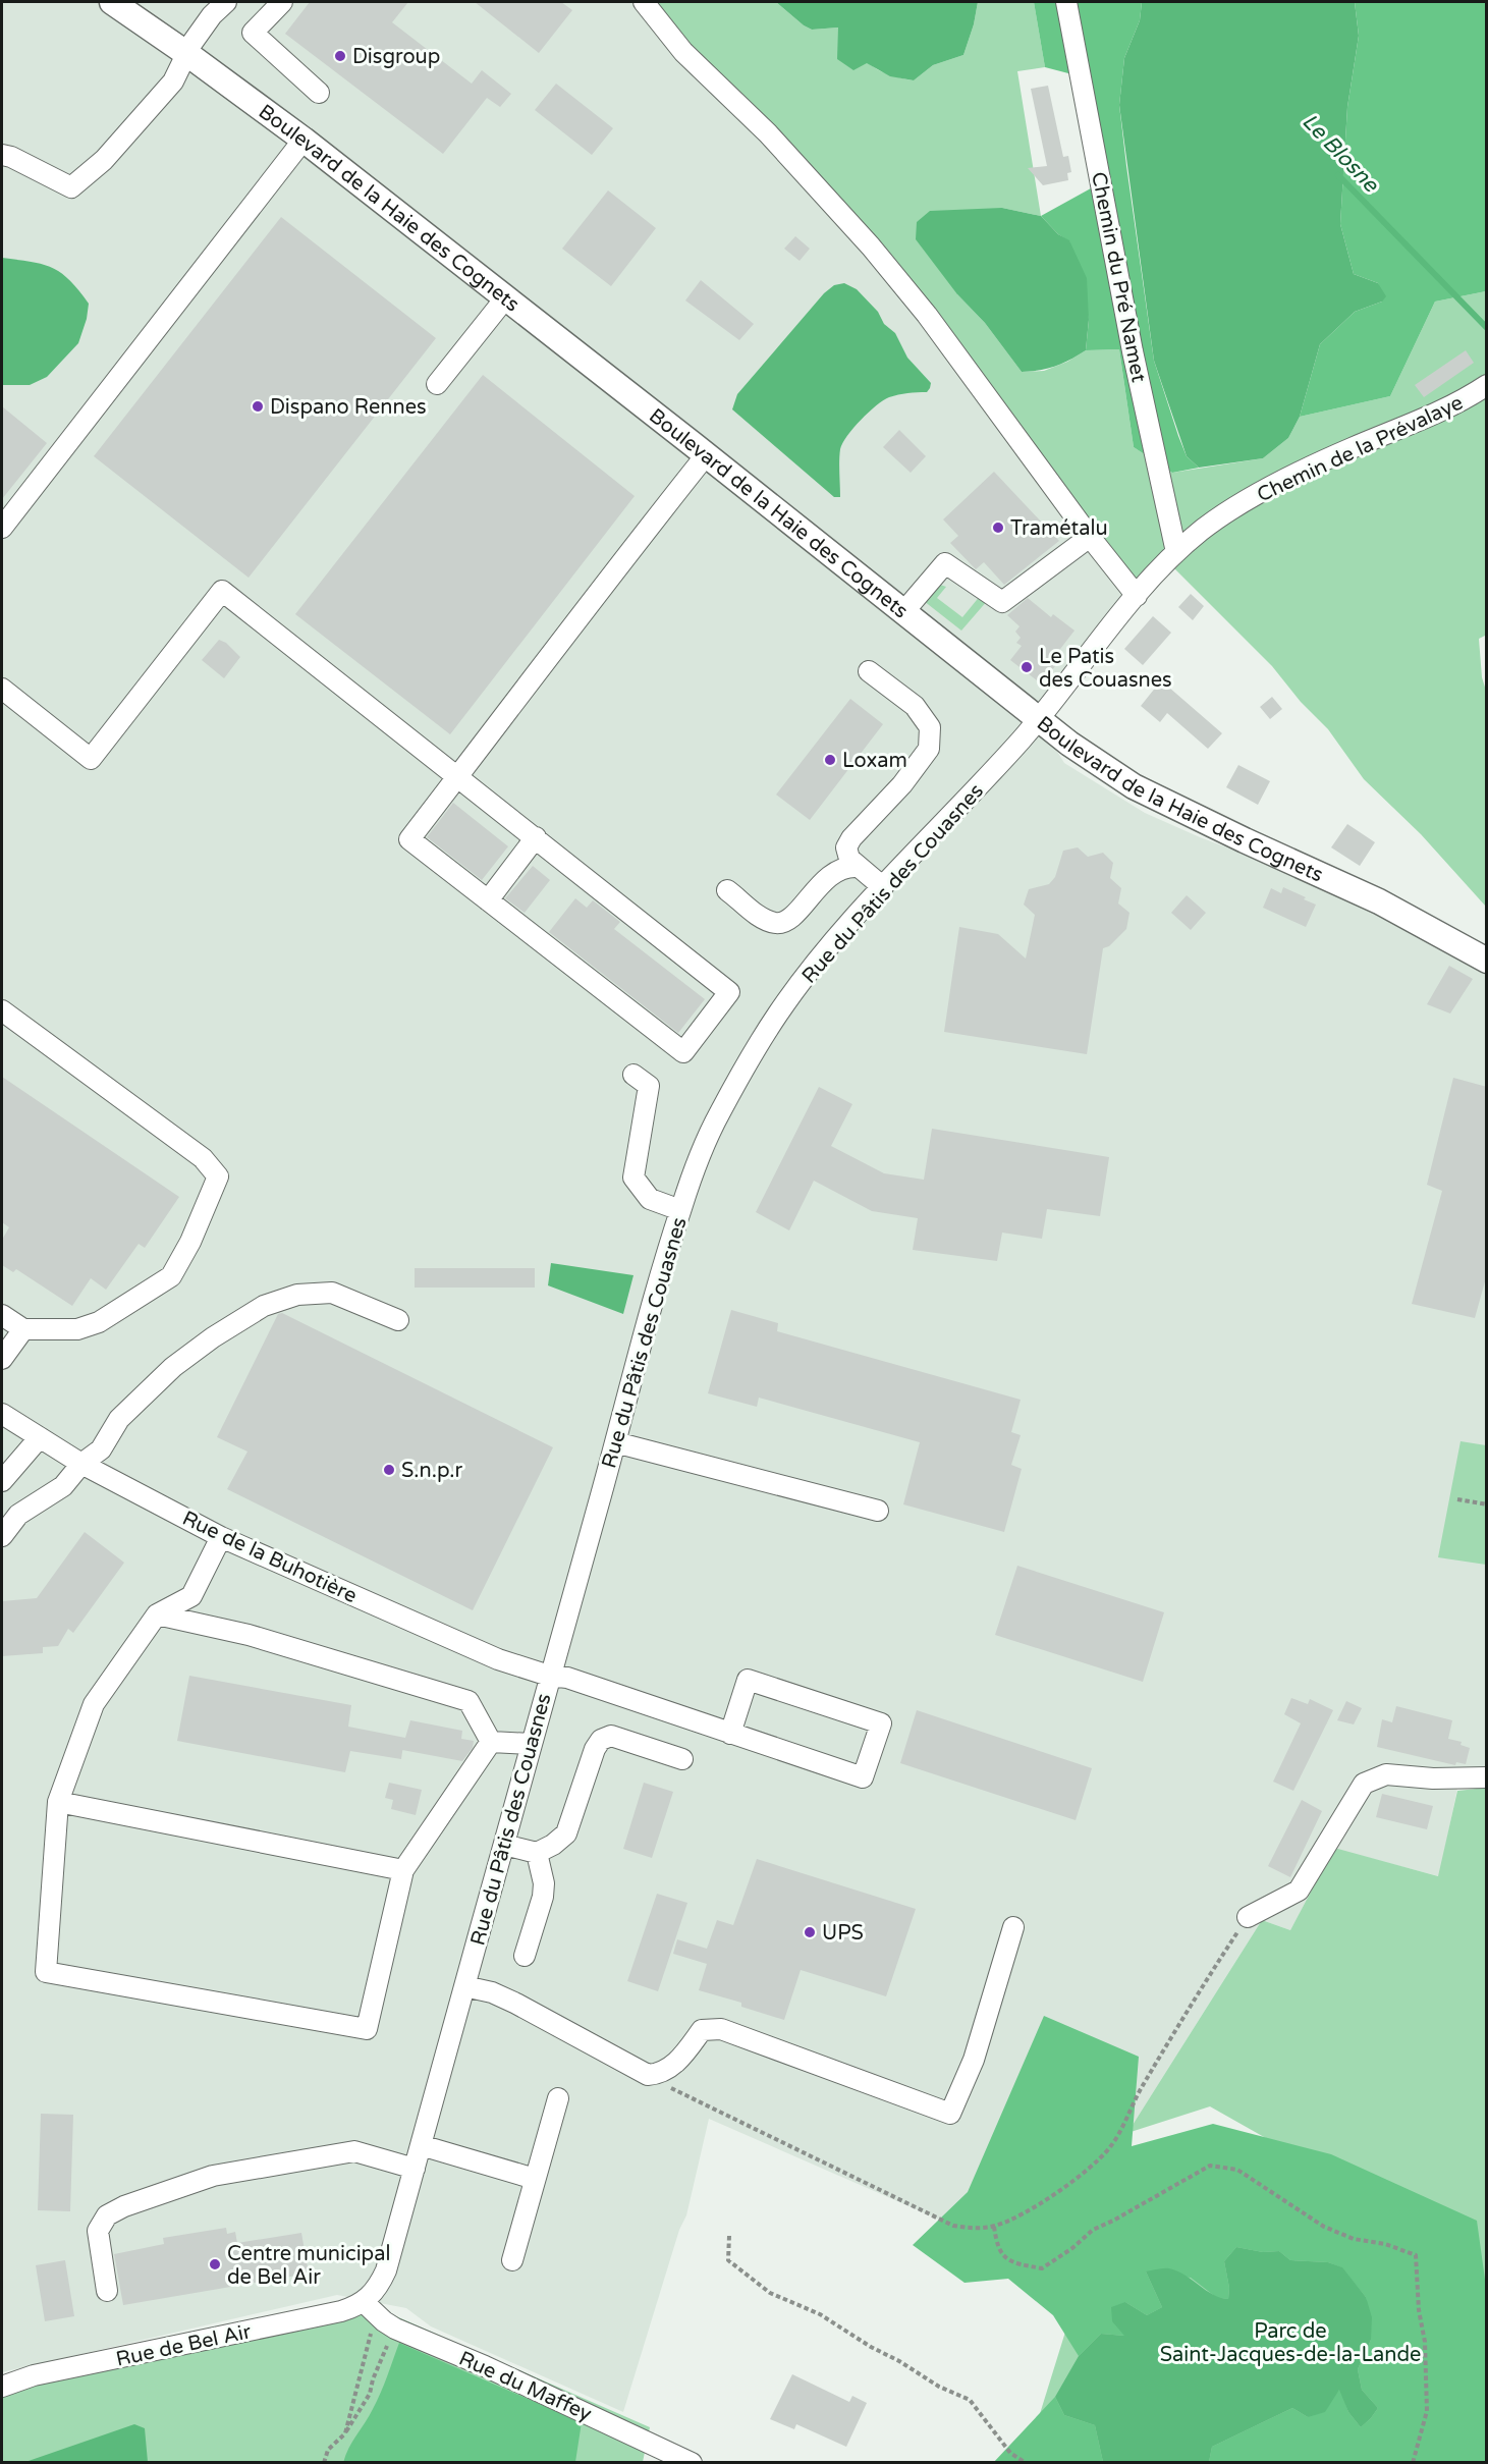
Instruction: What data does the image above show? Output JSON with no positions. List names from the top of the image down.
{
  "streets": {
    "main road": ["Boulevard de la Haie des Cognets"],
    "street": [
      "Chemin du Pré Namet",
      "Chemin de la Prévalaye",
      "Rue du Pâtis des Couasnes",
      "Rue de la Buhotière",
      "Rue de Bel Air",
      "Rue du Maffey"
    ]
  },
  "crossings": [
    ["Boulevard de la Haie des Cognets", "Rue du Pâtis des Couasnes"],
    ["Chemin du Pré Namet", "Rue du Pâtis des Couasnes"],
    ["Chemin de la Prévalaye", "Rue du Pâtis des Couasnes"],
    ["Rue du Pâtis des Couasnes", "Rue de la Buhotière"],
    ["Rue du Pâtis des Couasnes", "Rue de Bel Air"],
    ["Rue du Pâtis des Couasnes", "Rue du Maffey"],
    ["Rue de Bel Air", "Rue du Maffey"]
  ],
  "water": ["Le Blosne"],
  "parks": ["Parc de Saint-Jacques-de-la-Lande"],
  "places": [
    "Disgroup",
    "Dispano Rennes",
    "Tramétalu",
    "Le Patis des Couasnes",
    "Loxam",
    "S.n.p.r",
    "UPS",
    "Centre municipal de Bel Air"
  ]
}
